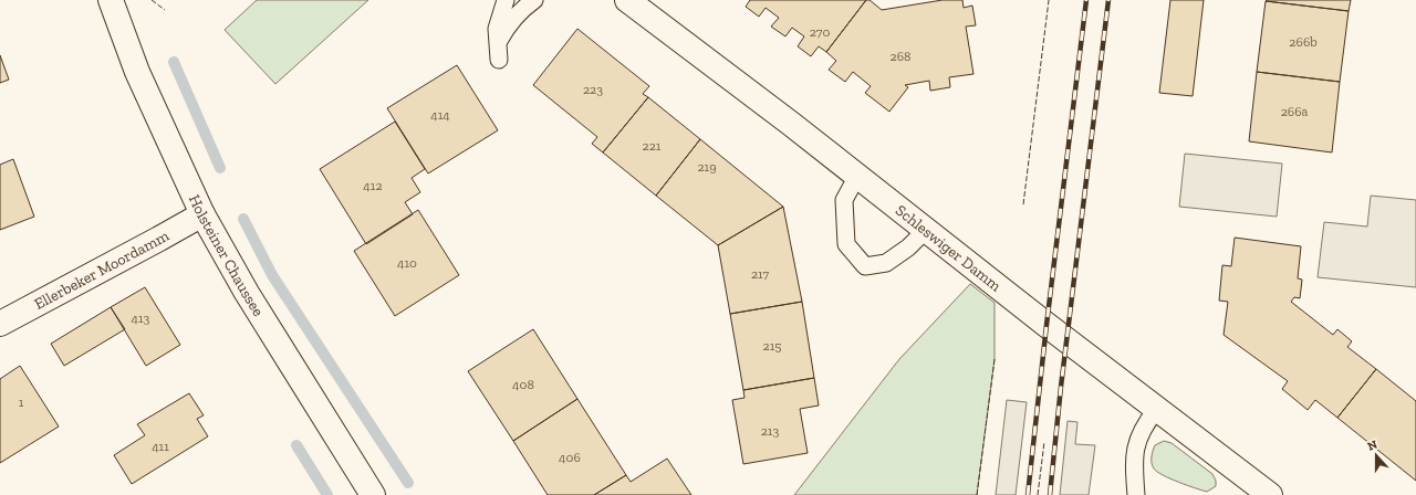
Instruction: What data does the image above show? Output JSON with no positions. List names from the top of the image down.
{
  "streets": {
    "street": ["Schleswiger Damm", "Holsteiner Chaussee", "Ellerbeker Moordamm"]
  },
  "crossings": [
    ["Holsteiner Chaussee", "Ellerbeker Moordamm"]
  ],
  "house_numbers": [
    "270",
    "266b",
    "268",
    "223",
    "266a",
    "414",
    "221",
    "219",
    "412",
    "410",
    "217",
    "413",
    "215",
    "408",
    "1",
    "213",
    "411",
    "406"
  ],
  "north": "top"
}
